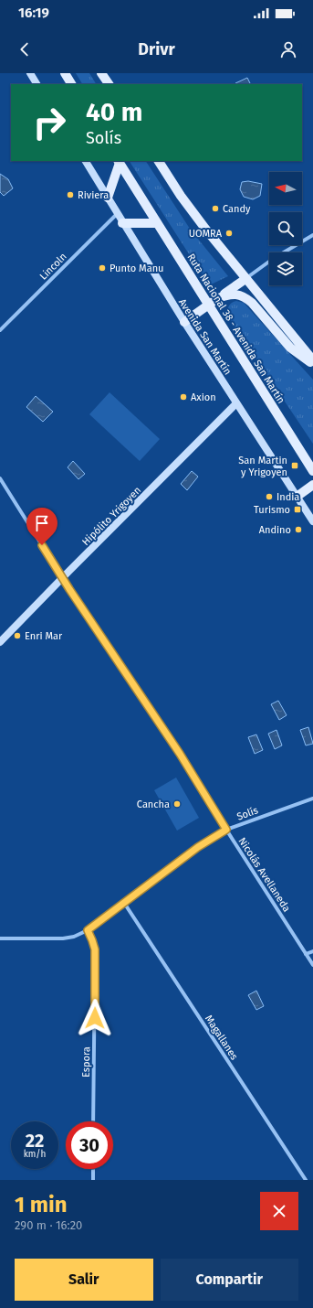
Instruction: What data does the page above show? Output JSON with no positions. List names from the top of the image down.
{
  "streets": {
    "main road": ["Ruta Nacional 38 - Avenida San Martín", "Avenida San Martín", "Hipólito Yrigoyen"],
    "street": [
      "Lincoln",
      "Solís",
      "Nicolás Avellaneda",
      "Magallanes",
      "Espora"
    ]
  },
  "crossings": [
    ["Lincoln", "Avenida San Martín"],
    ["Avenida San Martín", "Hipólito Yrigoyen"],
    ["Hipólito Yrigoyen", "Nicolás Avellaneda"],
    ["Solís", "Nicolás Avellaneda"],
    ["Solís", "Magallanes"],
    ["Solís", "Espora"]
  ],
  "places": {
    "other": [
      "Riviera",
      "Candy",
      "UOMRA",
      "Punto Manu",
      "Axion",
      "India",
      "Andino",
      "Enri Mar",
      "Cancha"
    ],
    "transit": ["San Martin y Yrigoyen", "Turismo"]
  },
  "north": "left",
  "page": {
    "status": "16:19",
    "header": "Drivr",
    "turn": ["40 m", "Solís"],
    "speed": "22 km/h",
    "limit": "30",
    "heading": ["1 min", "290 m · 16:20"],
    "buttons": ["Salir", "Compartir"]
  }
}
